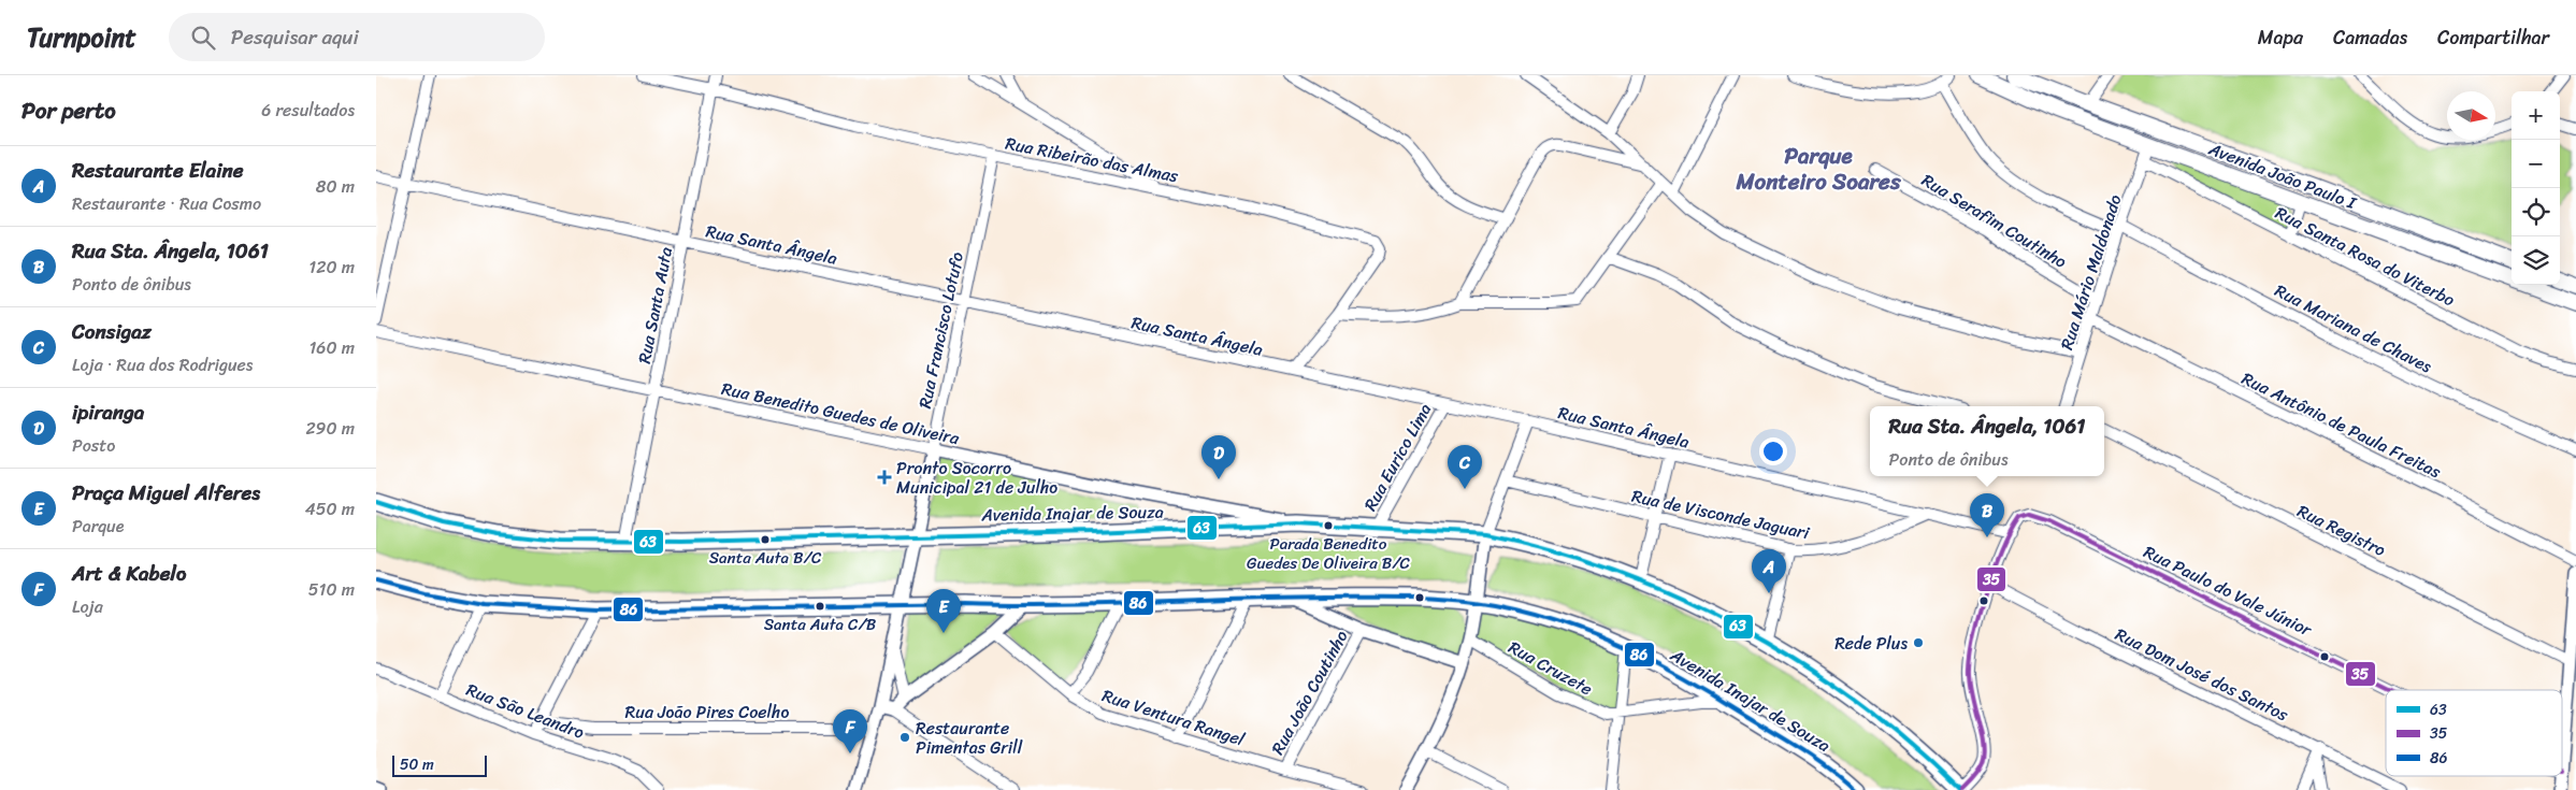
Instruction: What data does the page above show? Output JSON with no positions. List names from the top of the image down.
{
  "streets": {
    "main road": ["Avenida João Paulo I", "Avenida Inajar de Souza"],
    "street": [
      "Rua Ribeirão das Almas",
      "Rua Serafim Coutinho",
      "Rua Santa Ângela",
      "Rua Santa Rosa do Viterbo",
      "Rua Mário Maldonado",
      "Rua Santa Auta",
      "Rua Mariana de Chaves",
      "Rua Francisco Lotufo",
      "Rua Benedito Guedes de Oliveira",
      "Rua Antônio de Paula Freitas",
      "Rua Eurico Lima",
      "Rua de Visconde Jaguari",
      "Rua Registro",
      "Rua Paulo do Vale Júnior",
      "Rua Cruzete",
      "Rua Dom José dos Santos",
      "Rua João Coutinho",
      "Rua São Leandro",
      "Rua João Pires Coelho",
      "Rua Ventura Rangel"
    ]
  },
  "crossings": [
    ["Rua Ribeirão das Almas", "Rua Santa Ângela"],
    ["Rua Ribeirão das Almas", "Rua Santa Auta"],
    ["Rua Ribeirão das Almas", "Rua Francisco Lotufo"],
    ["Avenida João Paulo I", "Rua Mário Maldonado"],
    ["Rua Serafim Coutinho", "Rua Mário Maldonado"],
    ["Rua Santa Ângela", "Rua Santa Auta"],
    ["Rua Santa Ângela", "Rua Francisco Lotufo"],
    ["Rua Santa Ângela", "Rua Eurico Lima"],
    ["Rua Santa Ângela", "Rua de Visconde Jaguari"],
    ["Rua Santa Ângela", "Rua Paulo do Vale Júnior"],
    ["Rua Santa Rosa do Viterbo", "Rua Mário Maldonado"],
    ["Rua Mário Maldonado", "Rua Mariana de Chaves"],
    ["Rua Mário Maldonado", "Rua Antônio de Paula Freitas"],
    ["Rua Santa Auta", "Rua Benedito Guedes de Oliveira"],
    ["Rua Santa Auta", "Avenida Inajar de Souza"],
    ["Rua Francisco Lotufo", "Rua Benedito Guedes de Oliveira"],
    ["Rua Francisco Lotufo", "Avenida Inajar de Souza"],
    ["Rua Francisco Lotufo", "Rua João Pires Coelho"],
    ["Rua Benedito Guedes de Oliveira", "Avenida Inajar de Souza"],
    ["Rua Eurico Lima", "Avenida Inajar de Souza"],
    ["Rua João Coutinho", "Rua Ventura Rangel"]
  ],
  "districts": ["Parque Monteiro Soares"],
  "places": {
    "health": ["Pronto Socorro Municipal 21 de Julho"],
    "other": [
      "Parada Benedito Guedes De Oliveira B/C",
      "Santa Auta B/C",
      "Santa Auta C/B",
      "Rede Plus",
      "Restaurante Pimentas Grill"
    ]
  },
  "lines": ["transit line 63", "transit line 35", "transit line 86"],
  "legend": ["63", "35", "86"],
  "scale_bar": "50 m",
  "north": "right",
  "page": {
    "header": "Turnpoint",
    "search": "Pesquisar aqui",
    "nav": ["Mapa", "Camadas", "Compartilhar"],
    "heading": ["Por perto", "6 resultados"],
    "map_buttons": ["+", "−"],
    "list": [
      {
        "mark": "A",
        "name": "Restaurante Elaine",
        "note": "Restaurante · Rua Cosmo",
        "value": "80 m"
      },
      {
        "mark": "B",
        "name": "Rua Sta. Ângela, 1061",
        "note": "Ponto de ônibus",
        "value": "120 m"
      },
      {
        "mark": "C",
        "name": "Consigaz",
        "note": "Loja · Rua dos Rodrigues",
        "value": "160 m"
      },
      {
        "mark": "D",
        "name": "ipiranga",
        "note": "Posto",
        "value": "290 m"
      },
      {
        "mark": "E",
        "name": "Praça Miguel Alferes",
        "note": "Parque",
        "value": "450 m"
      },
      {
        "mark": "F",
        "name": "Art & Kabelo",
        "note": "Loja",
        "value": "510 m"
      }
    ],
    "popup": ["Rua Sta. Ângela, 1061", "Ponto de ônibus"],
    "pins": [
      "D",
      "C",
      "B",
      "A",
      "E",
      "F"
    ],
    "scale": "50 m"
  }
}
